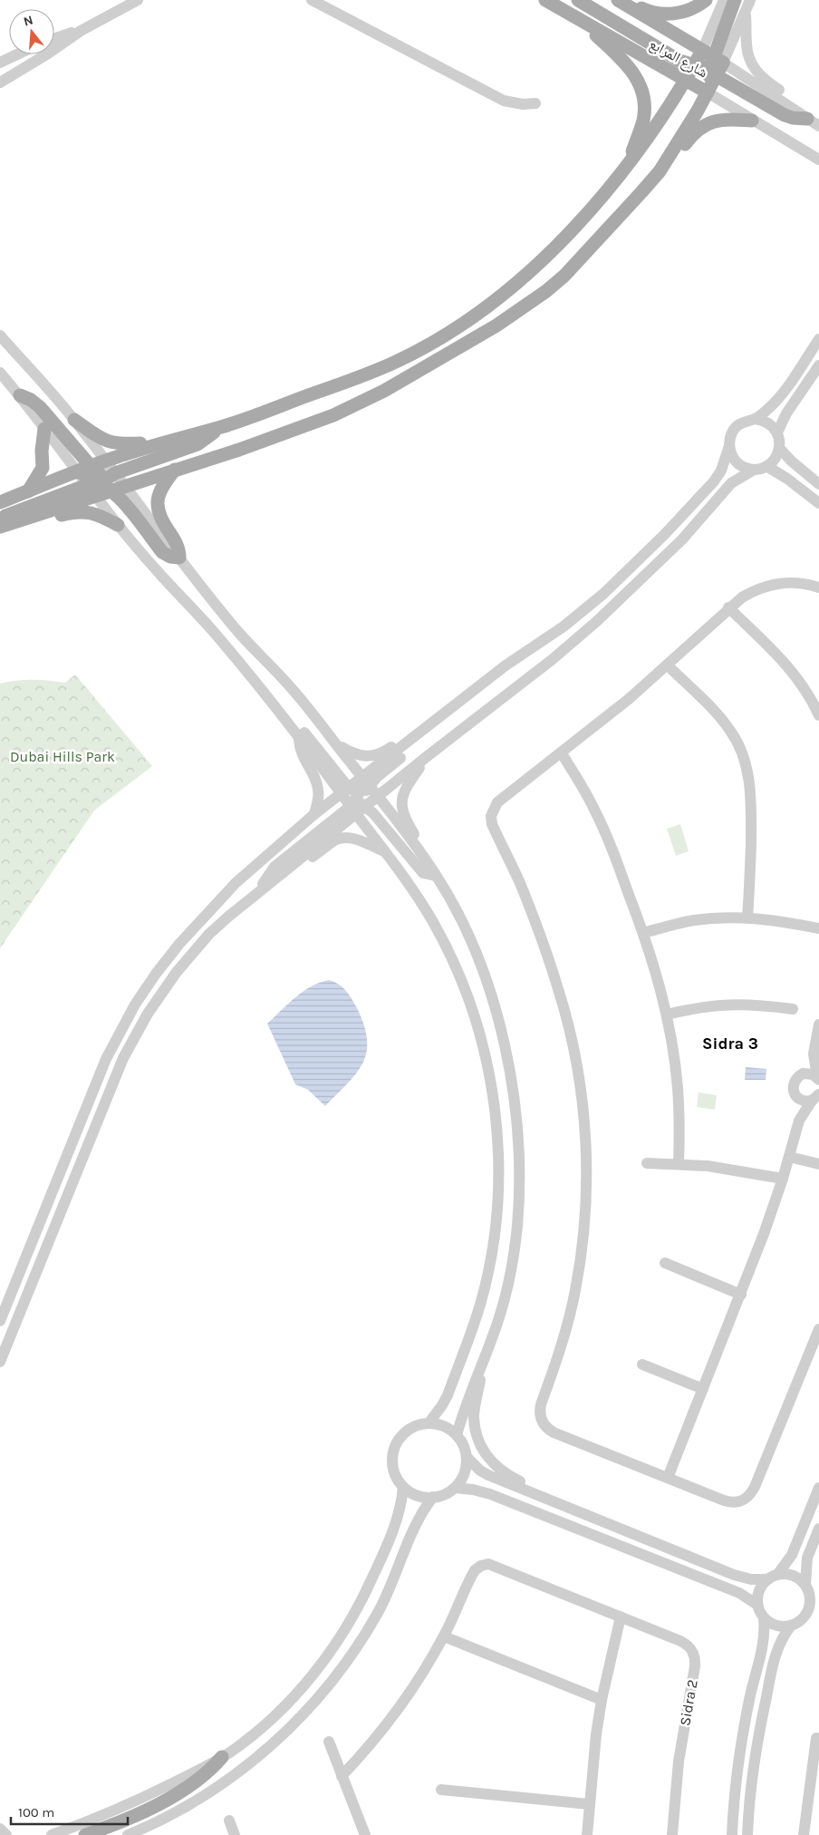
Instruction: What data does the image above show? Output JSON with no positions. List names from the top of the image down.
{
  "streets": {
    "main road": ["شارع المرابع"],
    "street": ["Sidra 2"]
  },
  "districts": ["Sidra 3"],
  "parks": ["Dubai Hills Park"],
  "scale_bar": "100 m",
  "north": "top"
}
